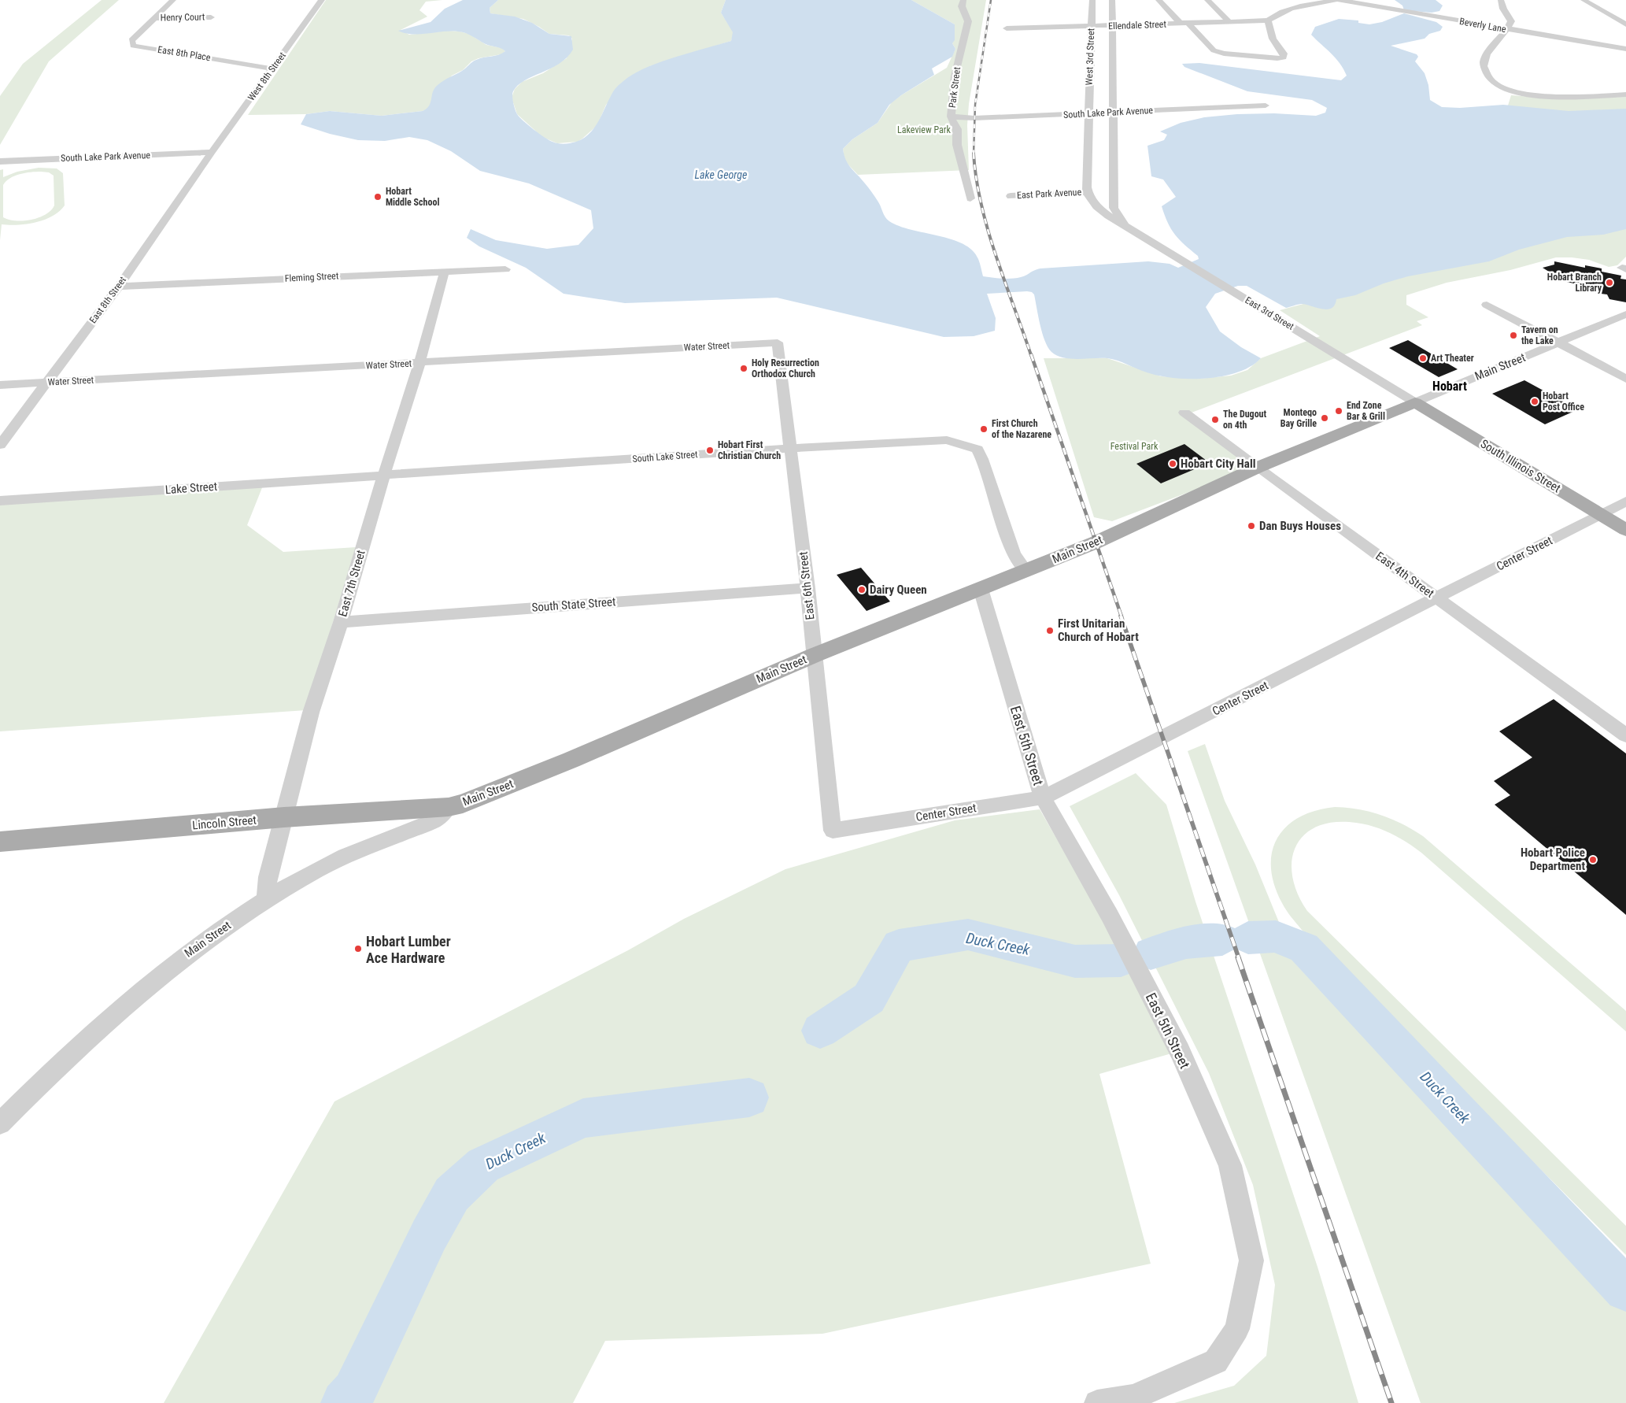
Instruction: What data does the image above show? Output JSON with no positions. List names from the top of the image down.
{
  "streets": {
    "main road": ["Main Street", "South Illinois Street", "Lincoln Street"],
    "street": [
      "Henry Court",
      "Ellendale Street",
      "Beverly Lane",
      "East 8th Place",
      "West 3rd Street",
      "West 8th Street",
      "Park Street",
      "South Lake Park Avenue",
      "East Park Avenue",
      "Fleming Street",
      "East 8th Street",
      "East 3rd Street",
      "Water Street",
      "South Lake Street",
      "Lake Street",
      "Center Street",
      "East 4th Street",
      "East 7th Street",
      "East 6th Street",
      "South State Street",
      "East 5th Street"
    ]
  },
  "crossings": [
    ["Henry Court", "East 8th Place"],
    ["Ellendale Street", "West 3rd Street"],
    ["East 8th Place", "West 8th Street"],
    ["West 3rd Street", "South Lake Park Avenue"],
    ["West 3rd Street", "East 3rd Street"],
    ["West 8th Street", "South Lake Park Avenue"],
    ["West 8th Street", "East 8th Street"],
    ["Park Street", "South Lake Park Avenue"],
    ["South Lake Park Avenue", "East 8th Street"],
    ["South Lake Park Avenue", "East 3rd Street"],
    ["East Park Avenue", "East 3rd Street"],
    ["Fleming Street", "East 8th Street"],
    ["Fleming Street", "East 7th Street"],
    ["East 8th Street", "Water Street"],
    ["East 3rd Street", "Main Street"],
    ["East 3rd Street", "South Illinois Street"],
    ["Water Street", "East 7th Street"],
    ["Water Street", "East 6th Street"],
    ["Main Street", "South Lake Street"],
    ["Main Street", "South Illinois Street"],
    ["Main Street", "East 4th Street"],
    ["Main Street", "East 7th Street"],
    ["Main Street", "East 6th Street"],
    ["Main Street", "East 5th Street"],
    ["Main Street", "Lincoln Street"],
    ["South Lake Street", "Lake Street"],
    ["South Lake Street", "East 7th Street"],
    ["South Lake Street", "East 6th Street"],
    ["South Illinois Street", "Center Street"],
    ["Lake Street", "East 7th Street"],
    ["Center Street", "East 4th Street"],
    ["Center Street", "East 6th Street"],
    ["Center Street", "East 5th Street"],
    ["East 7th Street", "South State Street"],
    ["East 7th Street", "Lincoln Street"],
    ["East 6th Street", "South State Street"]
  ],
  "districts": ["Hobart"],
  "water": ["Lake George", "Duck Creek"],
  "parks": ["Lakeview Park", "Festival Park"],
  "places": [
    "Hobart Middle School",
    "Hobart Branch Library",
    "Tavern on the Lake",
    "Art Theater",
    "Holy Resurrection Orthodox Church",
    "Hobart Post Office",
    "End Zone Bar & Grill",
    "Montego Bay Grille",
    "The Dugout on 4th",
    "First Church of the Nazarene",
    "Hobart First Christian Church",
    "Hobart City Hall",
    "Dan Buys Houses",
    "Dairy Queen",
    "First Unitarian Church of Hobart",
    "Hobart Police Department",
    "Hobart Lumber Ace Hardware"
  ]
}
